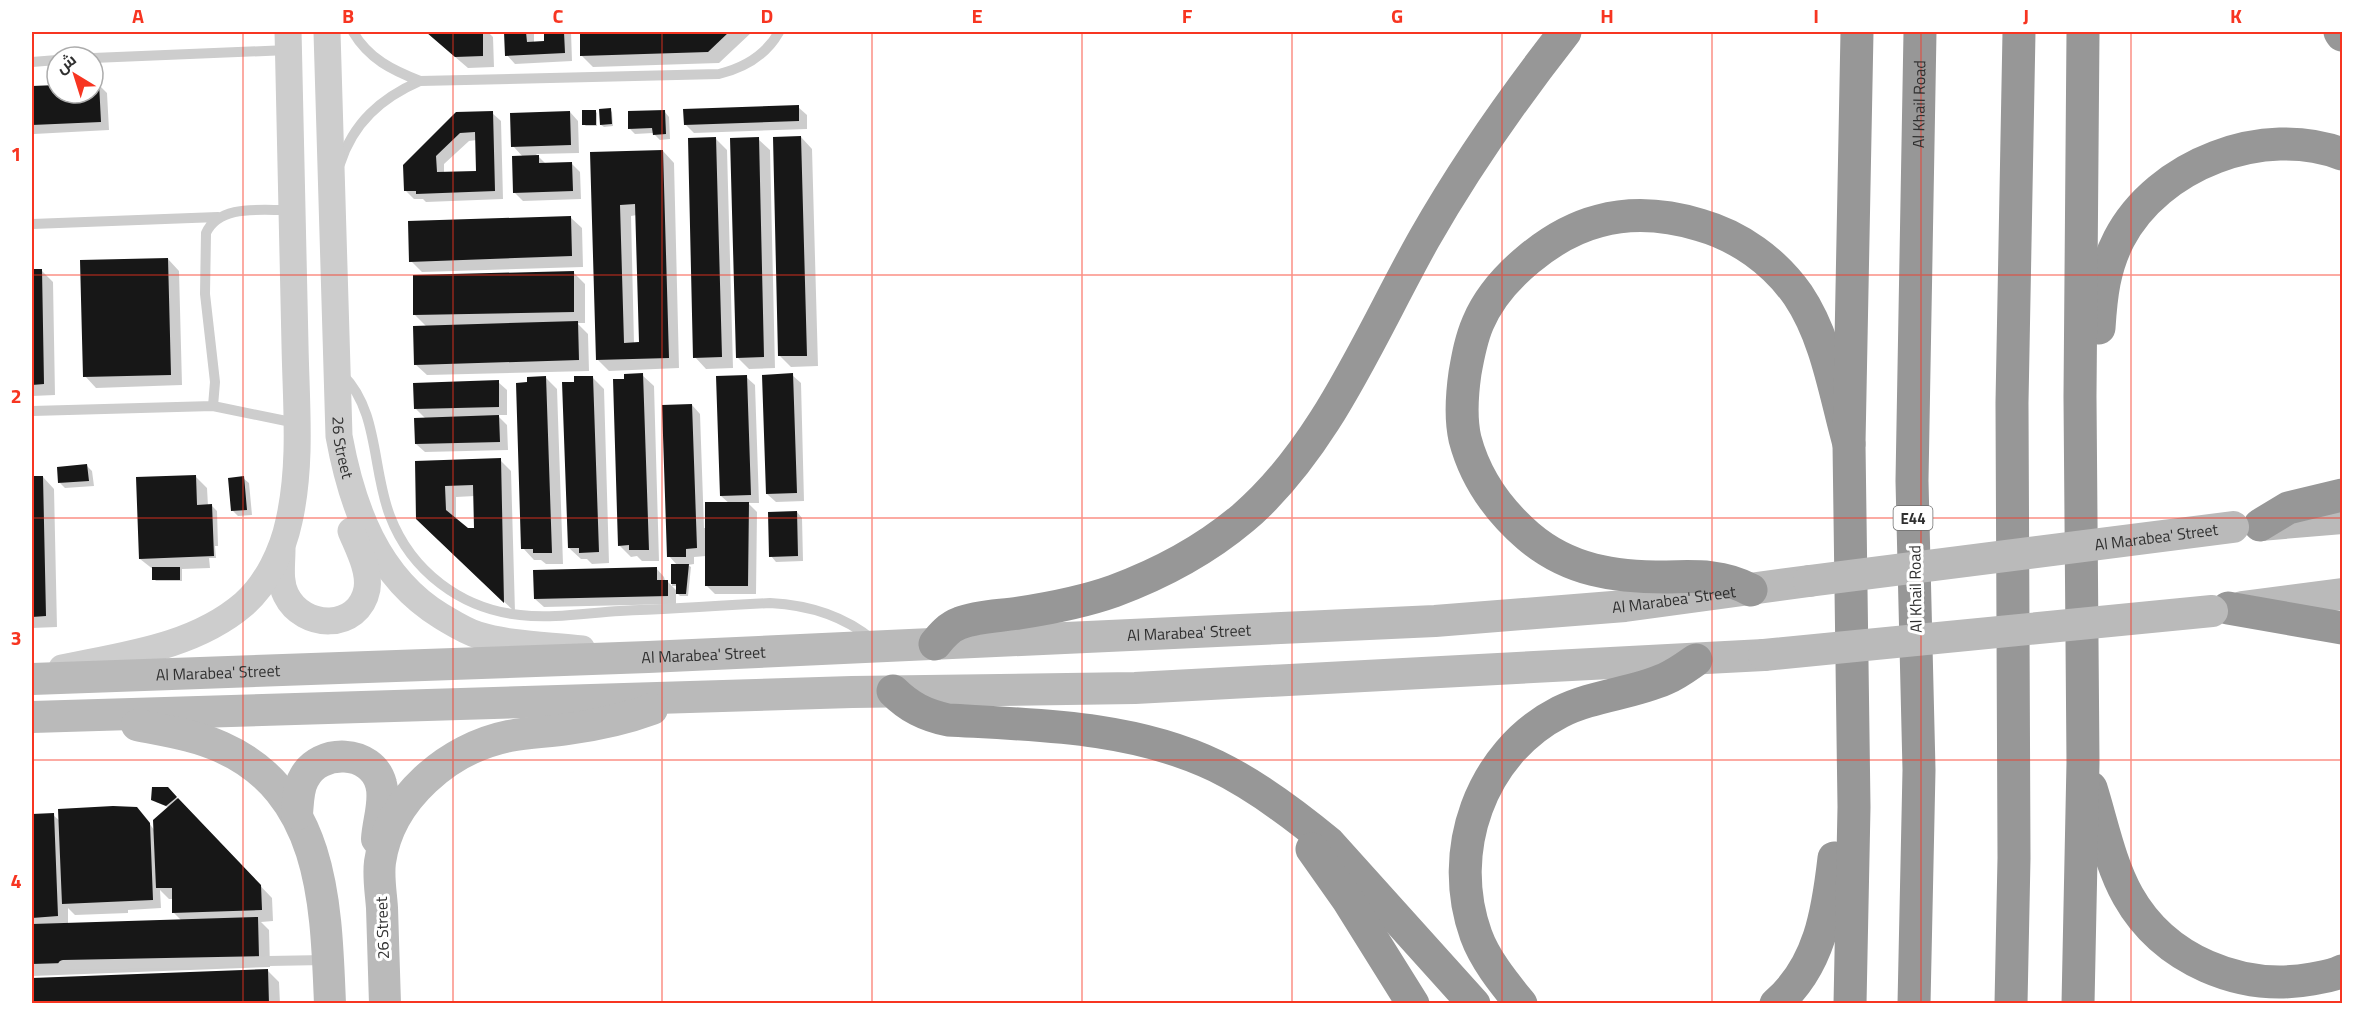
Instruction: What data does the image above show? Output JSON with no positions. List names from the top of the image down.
{
  "streets": {
    "highway": ["Al Khail Road", "E44"],
    "main road": ["26 Street", "Al Marabea' Street"]
  },
  "crossings": [
    ["26 Street", "Al Marabea' Street"]
  ],
  "north": "top left",
  "grid": {
    "columns": [
      "A",
      "B",
      "C",
      "D",
      "E",
      "F",
      "G",
      "H",
      "I",
      "J",
      "K"
    ],
    "rows": [
      "1",
      "2",
      "3",
      "4"
    ]
  }
}
